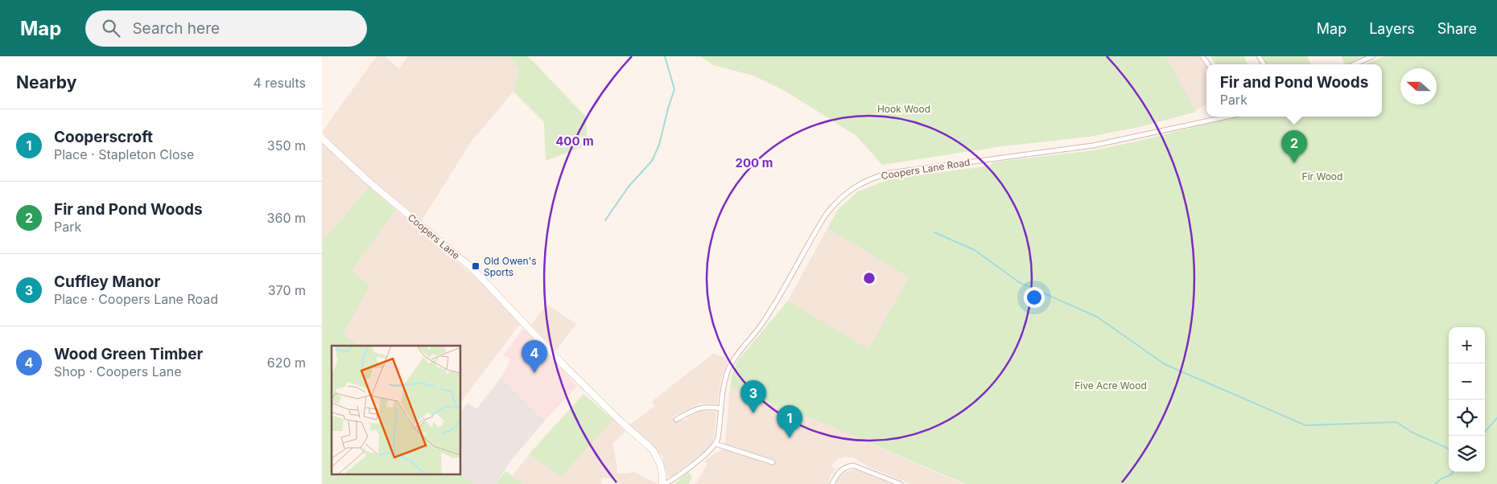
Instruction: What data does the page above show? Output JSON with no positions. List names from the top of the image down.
{
  "streets": {
    "main road": ["Coopers Lane"],
    "street": ["Coopers Lane Road"]
  },
  "parks": ["Hook Wood", "Fir Wood", "Five Acre Wood"],
  "places": {
    "transit": ["Old Owen's Sports"]
  },
  "north": "left",
  "page": {
    "header": "Map",
    "search": "Search here",
    "nav": ["Map", "Layers", "Share"],
    "heading": ["Nearby", "4 results"],
    "popup": ["Fir and Pond Woods", "Park"],
    "list": [
      {
        "mark": "1",
        "name": "Cooperscroft",
        "note": "Place · Stapleton Close",
        "value": "350 m"
      },
      {
        "mark": "2",
        "name": "Fir and Pond Woods",
        "note": "Park",
        "value": "360 m"
      },
      {
        "mark": "3",
        "name": "Cuffley Manor",
        "note": "Place · Coopers Lane Road",
        "value": "370 m"
      },
      {
        "mark": "4",
        "name": "Wood Green Timber",
        "note": "Shop · Coopers Lane",
        "value": "620 m"
      }
    ],
    "pins": [
      "2",
      "4",
      "3",
      "1"
    ],
    "map_buttons": ["+", "−"]
  },
  "rings": ["400 m", "200 m"]
}
